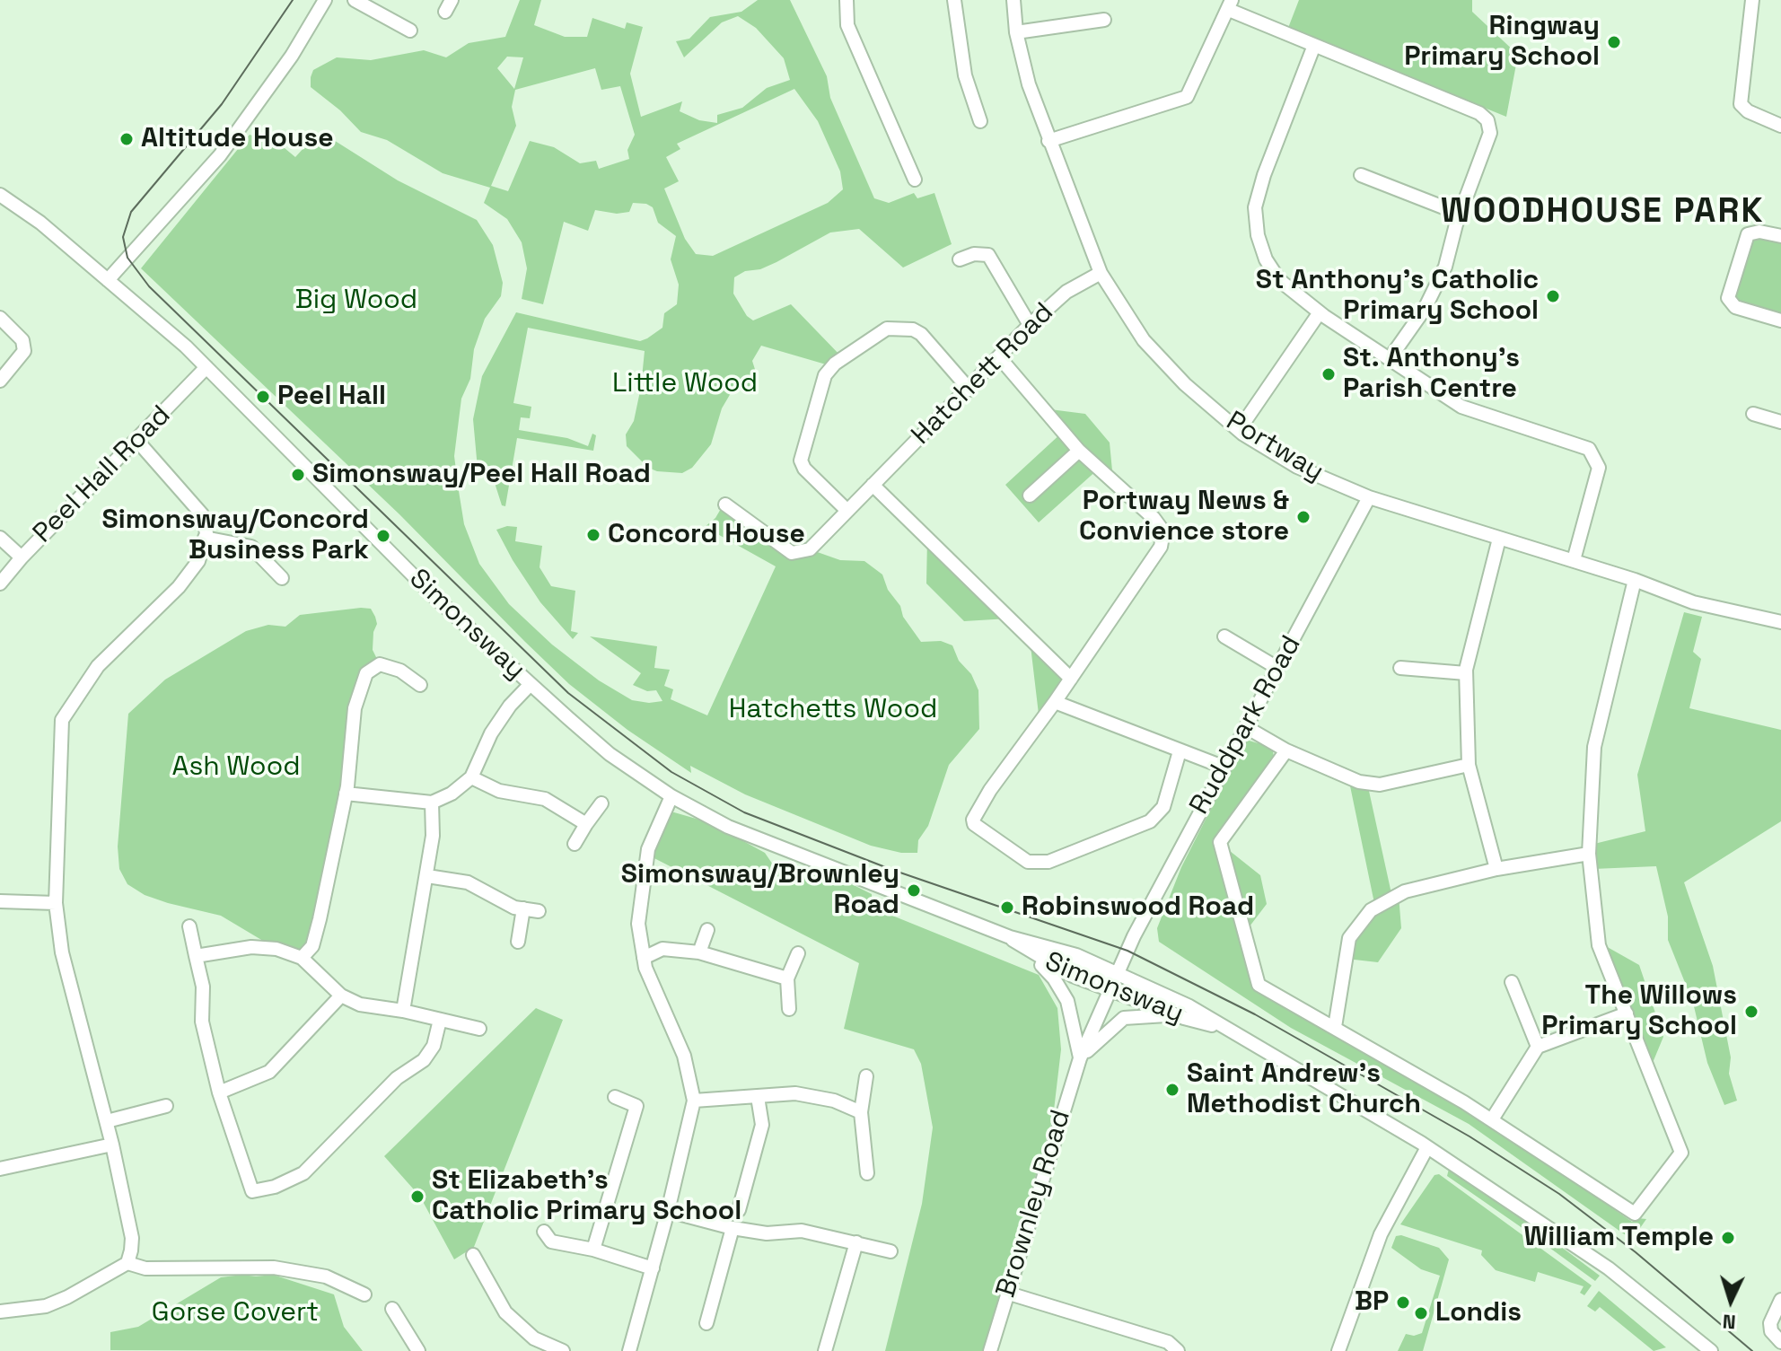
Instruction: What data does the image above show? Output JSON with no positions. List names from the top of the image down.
{
  "streets": {
    "street": [
      "Hatchett Road",
      "Portway",
      "Peel Hall Road",
      "Simonsway",
      "Ruddpark Road",
      "Brownley Road"
    ]
  },
  "crossings": [
    ["Hatchett Road", "Portway"],
    ["Portway", "Ruddpark Road"],
    ["Peel Hall Road", "Simonsway"],
    ["Simonsway", "Ruddpark Road"],
    ["Simonsway", "Brownley Road"],
    ["Ruddpark Road", "Brownley Road"]
  ],
  "districts": ["WOODHOUSE PARK"],
  "parks": [
    "Big Wood",
    "Little Wood",
    "Hatchetts Wood",
    "Ash Wood",
    "Gorse Covert"
  ],
  "places": [
    "Ringway Primary School",
    "Altitude House",
    "St Anthony's Catholic Primary School",
    "St. Anthony's Parish Centre",
    "Peel Hall",
    "Simonsway/Peel Hall Road",
    "Portway News & Convience store",
    "Concord House",
    "Simonsway/Concord Business Park",
    "Simonsway/Brownley Road",
    "Robinswood Road",
    "The Willows Primary School",
    "Saint Andrew's Methodist Church",
    "St Elizabeth's Catholic Primary School",
    "William Temple",
    "BP",
    "Londis"
  ],
  "north": "bottom"
}
